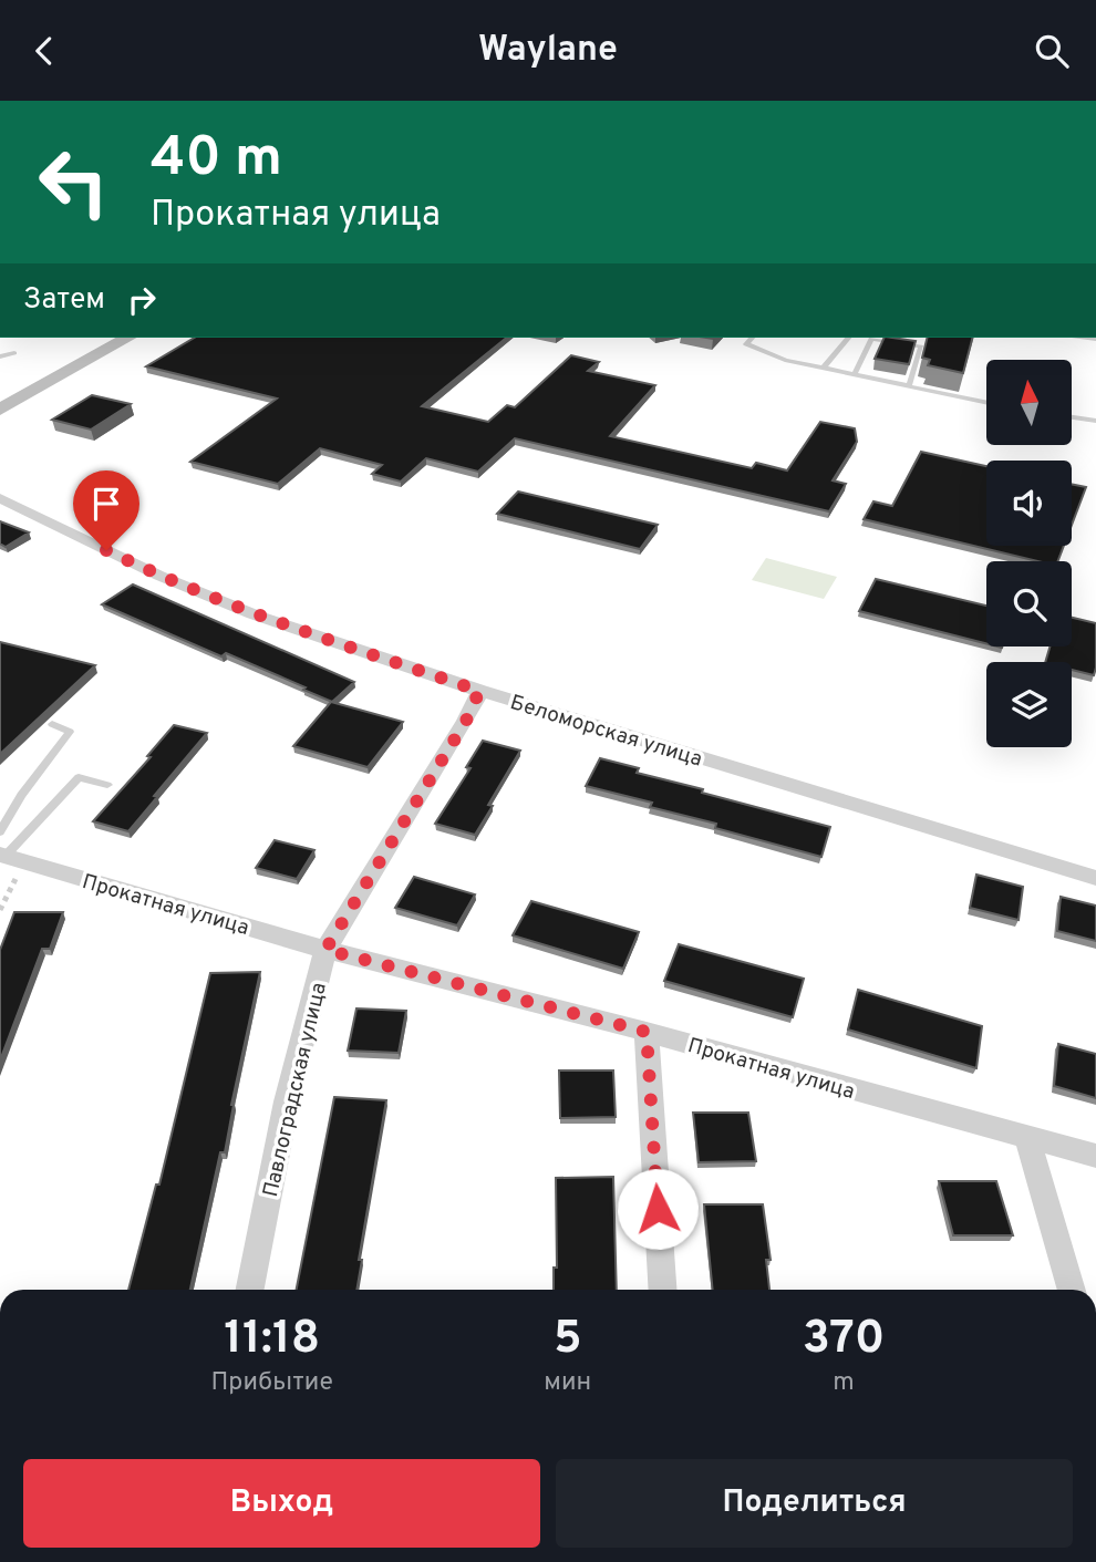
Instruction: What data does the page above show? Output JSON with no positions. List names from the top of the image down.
{
  "streets": {
    "street": ["Беломорская улица", "Прокатная улица", "Павлоградская улица"]
  },
  "crossings": [
    ["Беломорская улица", "Павлоградская улица"],
    ["Прокатная улица", "Павлоградская улица"]
  ],
  "north": "top",
  "page": {
    "header": "Waylane",
    "turn": ["40 m", "Прокатная улица"],
    "then": "Затем",
    "eta": [
      "11:18",
      "Прибытие",
      "5",
      "мин",
      "370",
      "m"
    ],
    "buttons": ["Выход", "Поделиться"]
  }
}
